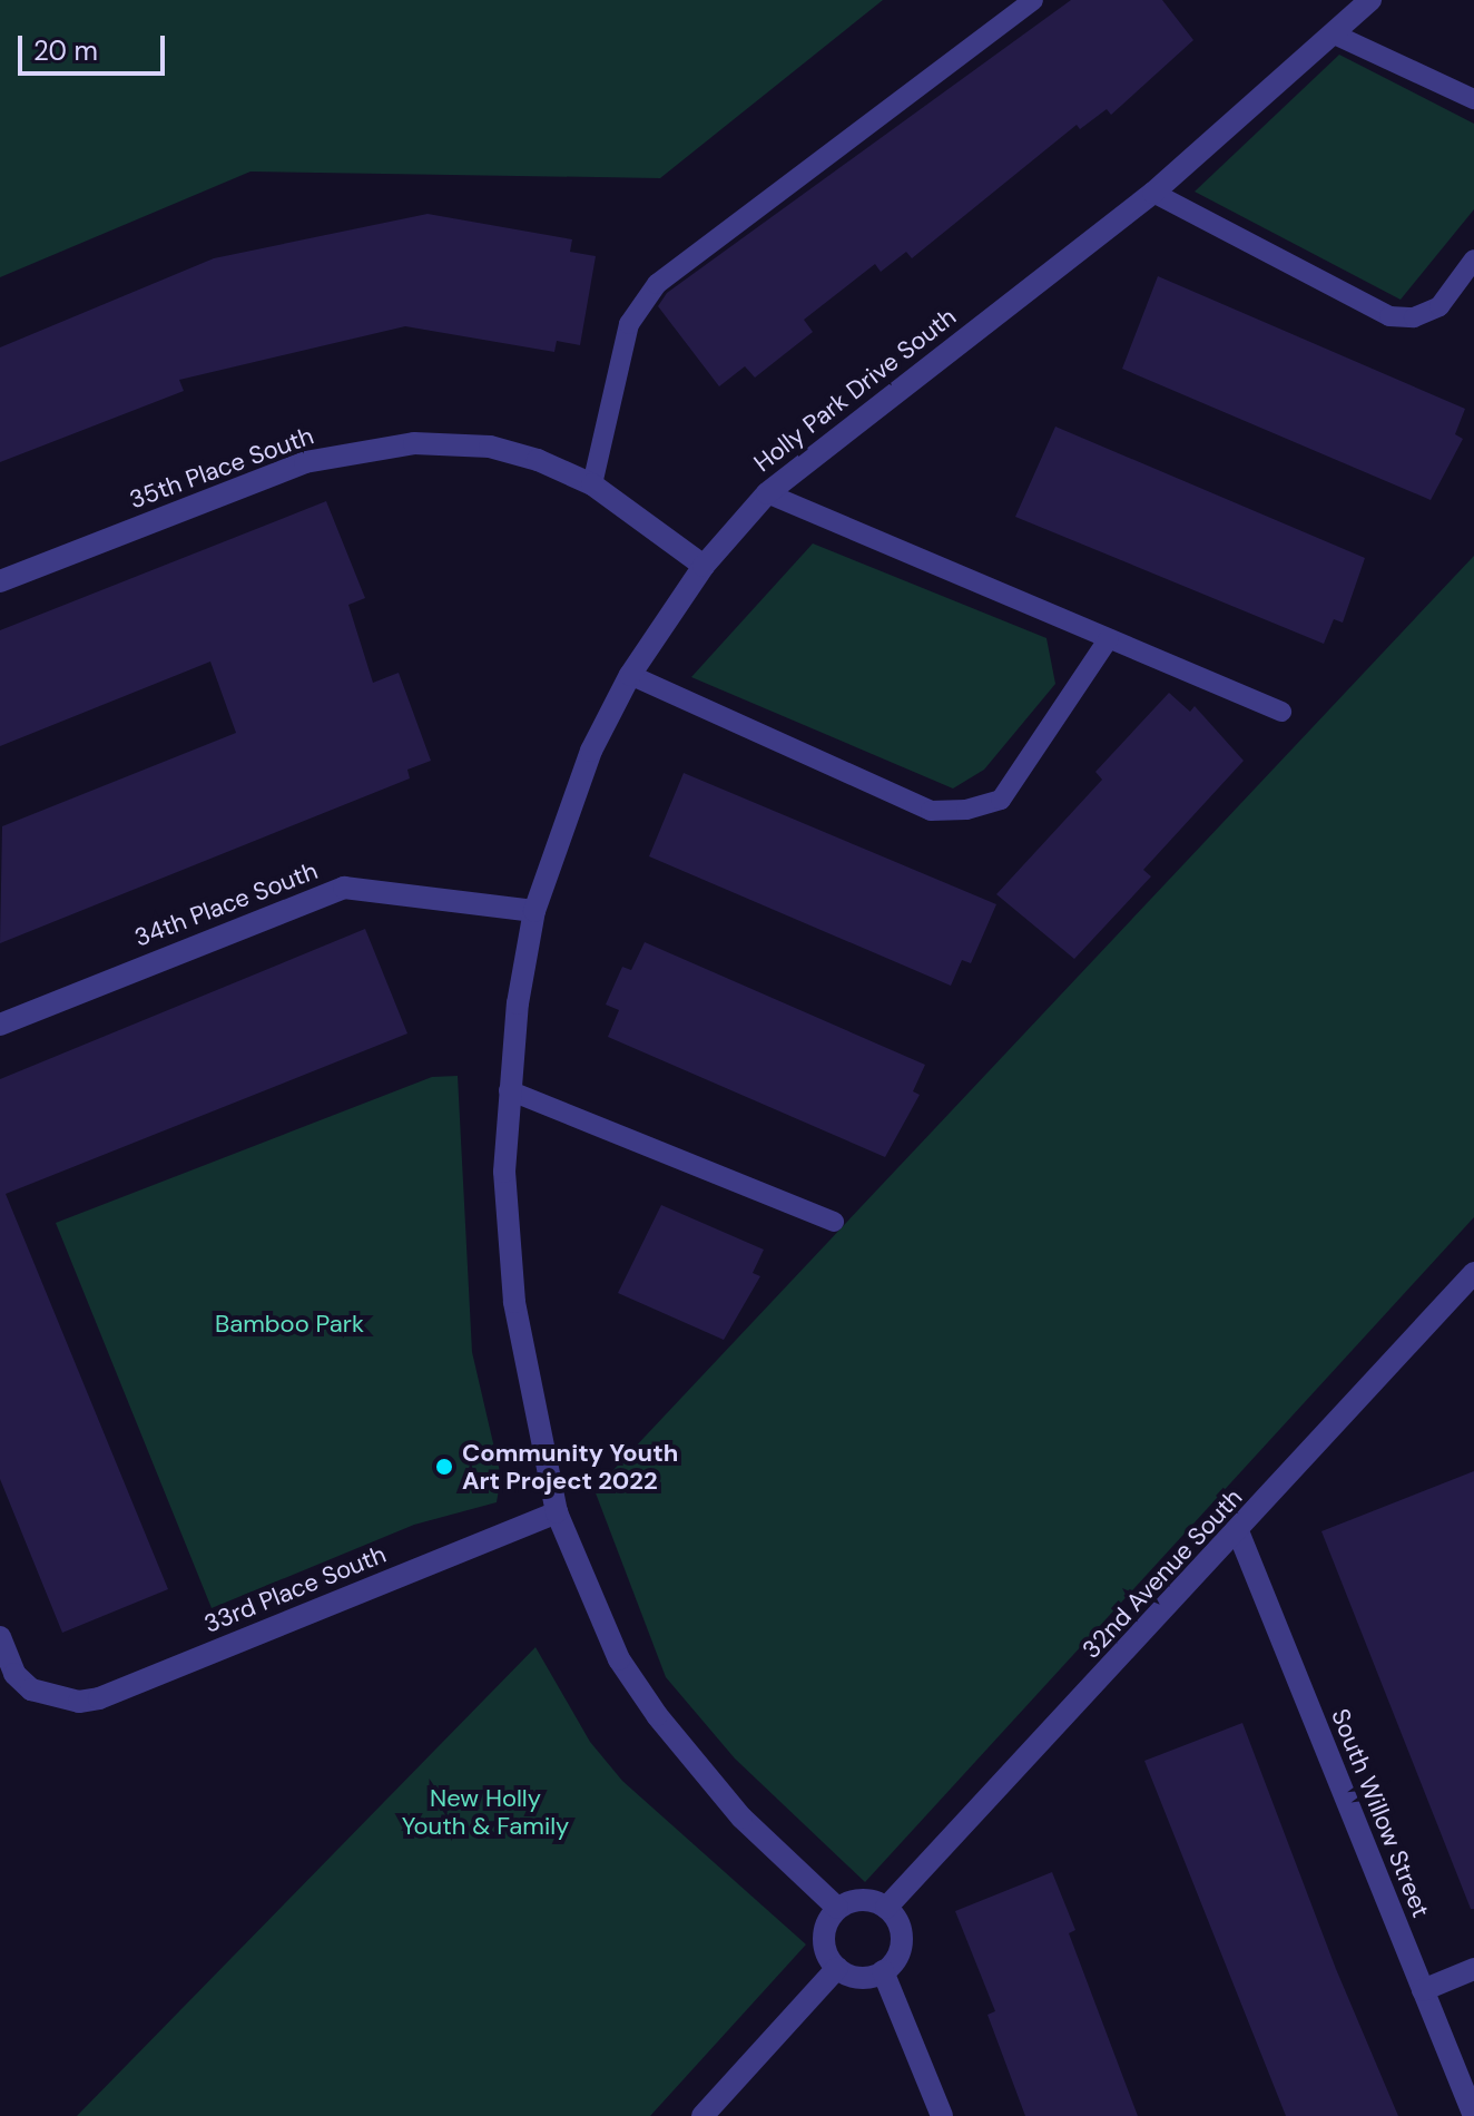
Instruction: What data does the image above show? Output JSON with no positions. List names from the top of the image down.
{
  "streets": {
    "street": [
      "Holly Park Drive South",
      "35th Place South",
      "34th Place South",
      "32nd Avenue South",
      "33rd Place South",
      "South Willow Street"
    ]
  },
  "crossings": [
    ["Holly Park Drive South", "35th Place South"],
    ["Holly Park Drive South", "34th Place South"],
    ["Holly Park Drive South", "32nd Avenue South"],
    ["Holly Park Drive South", "33rd Place South"],
    ["32nd Avenue South", "South Willow Street"]
  ],
  "parks": ["Bamboo Park", "New Holly Youth & Family"],
  "places": ["Community Youth Art Project 2022"],
  "scale_bar": "20 m"
}
